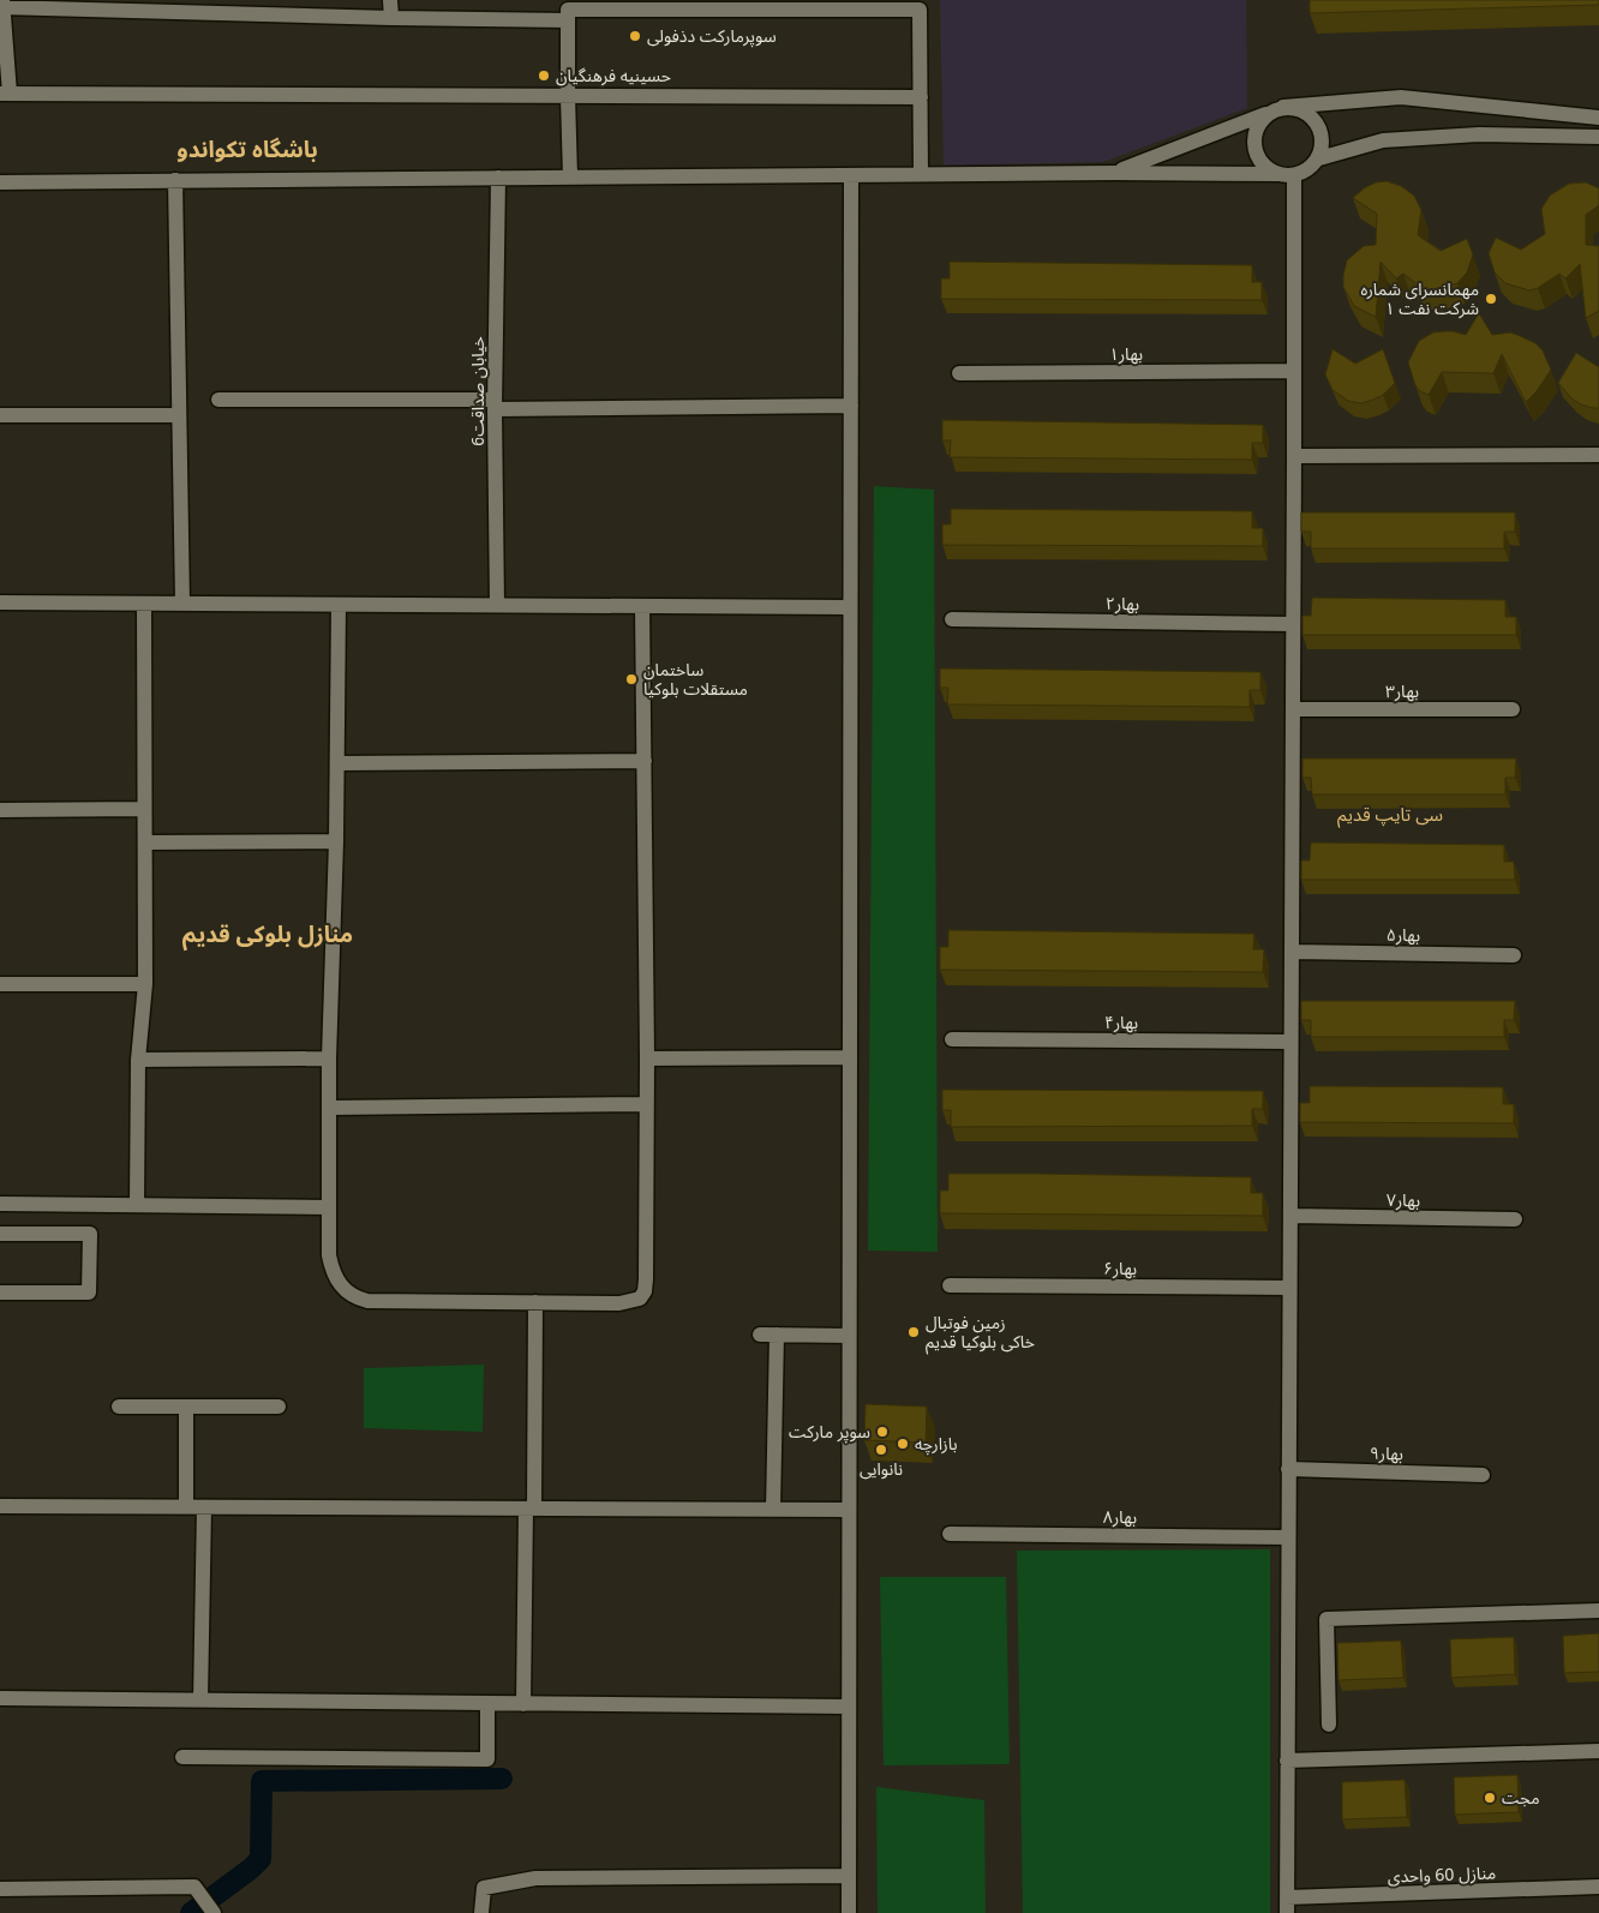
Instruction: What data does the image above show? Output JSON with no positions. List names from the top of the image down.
{
  "streets": {
    "street": [
      "بهار۱",
      "خیابان صداقت6",
      "بهار۲",
      "بهار۳",
      "بهار۵",
      "بهار۴",
      "بهار۷",
      "بهار۶",
      "بهار۹",
      "بهار۸",
      "منازل 60 واحدی"
    ]
  },
  "districts": ["باشگاه تکواندو", "سی تایپ قدیم", "منازل بلوکی قدیم"],
  "places": [
    "سوپرمارکت دذفولی",
    "حسینیه فرهنگیان",
    "مهمانسرای شماره ۱ شرکت نفت",
    "ساختمان مستقلات بلوکیا",
    "زمین فوتبال خاکی بلوکیا قدیم",
    "سوپر مارکت",
    "بازارچه",
    "نانوایی",
    "مجت"
  ]
}
